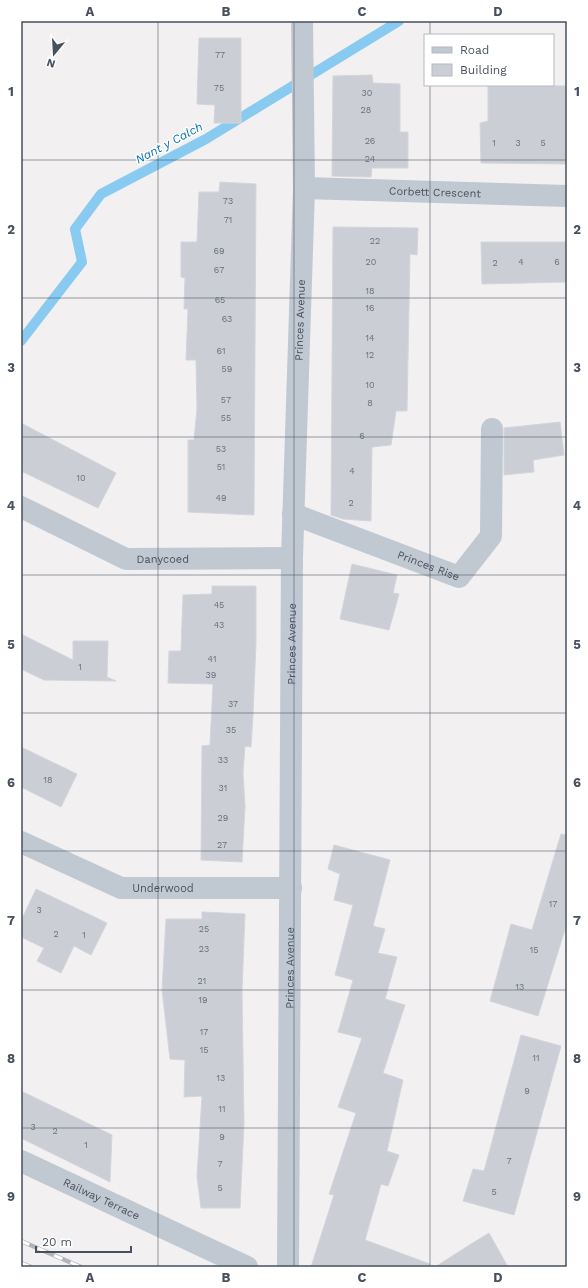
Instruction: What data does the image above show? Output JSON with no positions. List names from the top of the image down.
{
  "streets": {
    "street": [
      "Corbett Crescent",
      "Princes Avenue",
      "Danycoed",
      "Princes Rise",
      "Underwood",
      "Railway Terrace"
    ]
  },
  "crossings": [
    ["Corbett Crescent", "Princes Avenue"],
    ["Princes Avenue", "Danycoed"],
    ["Princes Avenue", "Princes Rise"],
    ["Princes Avenue", "Underwood"]
  ],
  "water": ["Nant y Calch"],
  "house_numbers": [
    "77",
    "75",
    "30",
    "28",
    "26",
    "1",
    "3",
    "5",
    "24",
    "73",
    "71",
    "22",
    "69",
    "20",
    "4",
    "6",
    "2",
    "67",
    "18",
    "65",
    "16",
    "63",
    "14",
    "61",
    "12",
    "59",
    "10",
    "57",
    "8",
    "55",
    "6",
    "53",
    "51",
    "4",
    "10",
    "49",
    "2",
    "45",
    "43",
    "41",
    "1",
    "39",
    "37",
    "35",
    "33",
    "18",
    "31",
    "29",
    "27",
    "17",
    "3",
    "25",
    "2",
    "1",
    "23",
    "15",
    "21",
    "13",
    "19",
    "17",
    "15",
    "11",
    "13",
    "9",
    "11",
    "3",
    "2",
    "9",
    "1",
    "7",
    "7",
    "5",
    "5"
  ],
  "legend": ["Road", "Building"],
  "scale_bar": "20 m",
  "north": "bottom",
  "grid": {
    "columns": [
      "A",
      "B",
      "C",
      "D"
    ],
    "rows": [
      "1",
      "2",
      "3",
      "4",
      "5",
      "6",
      "7",
      "8",
      "9"
    ]
  }
}
